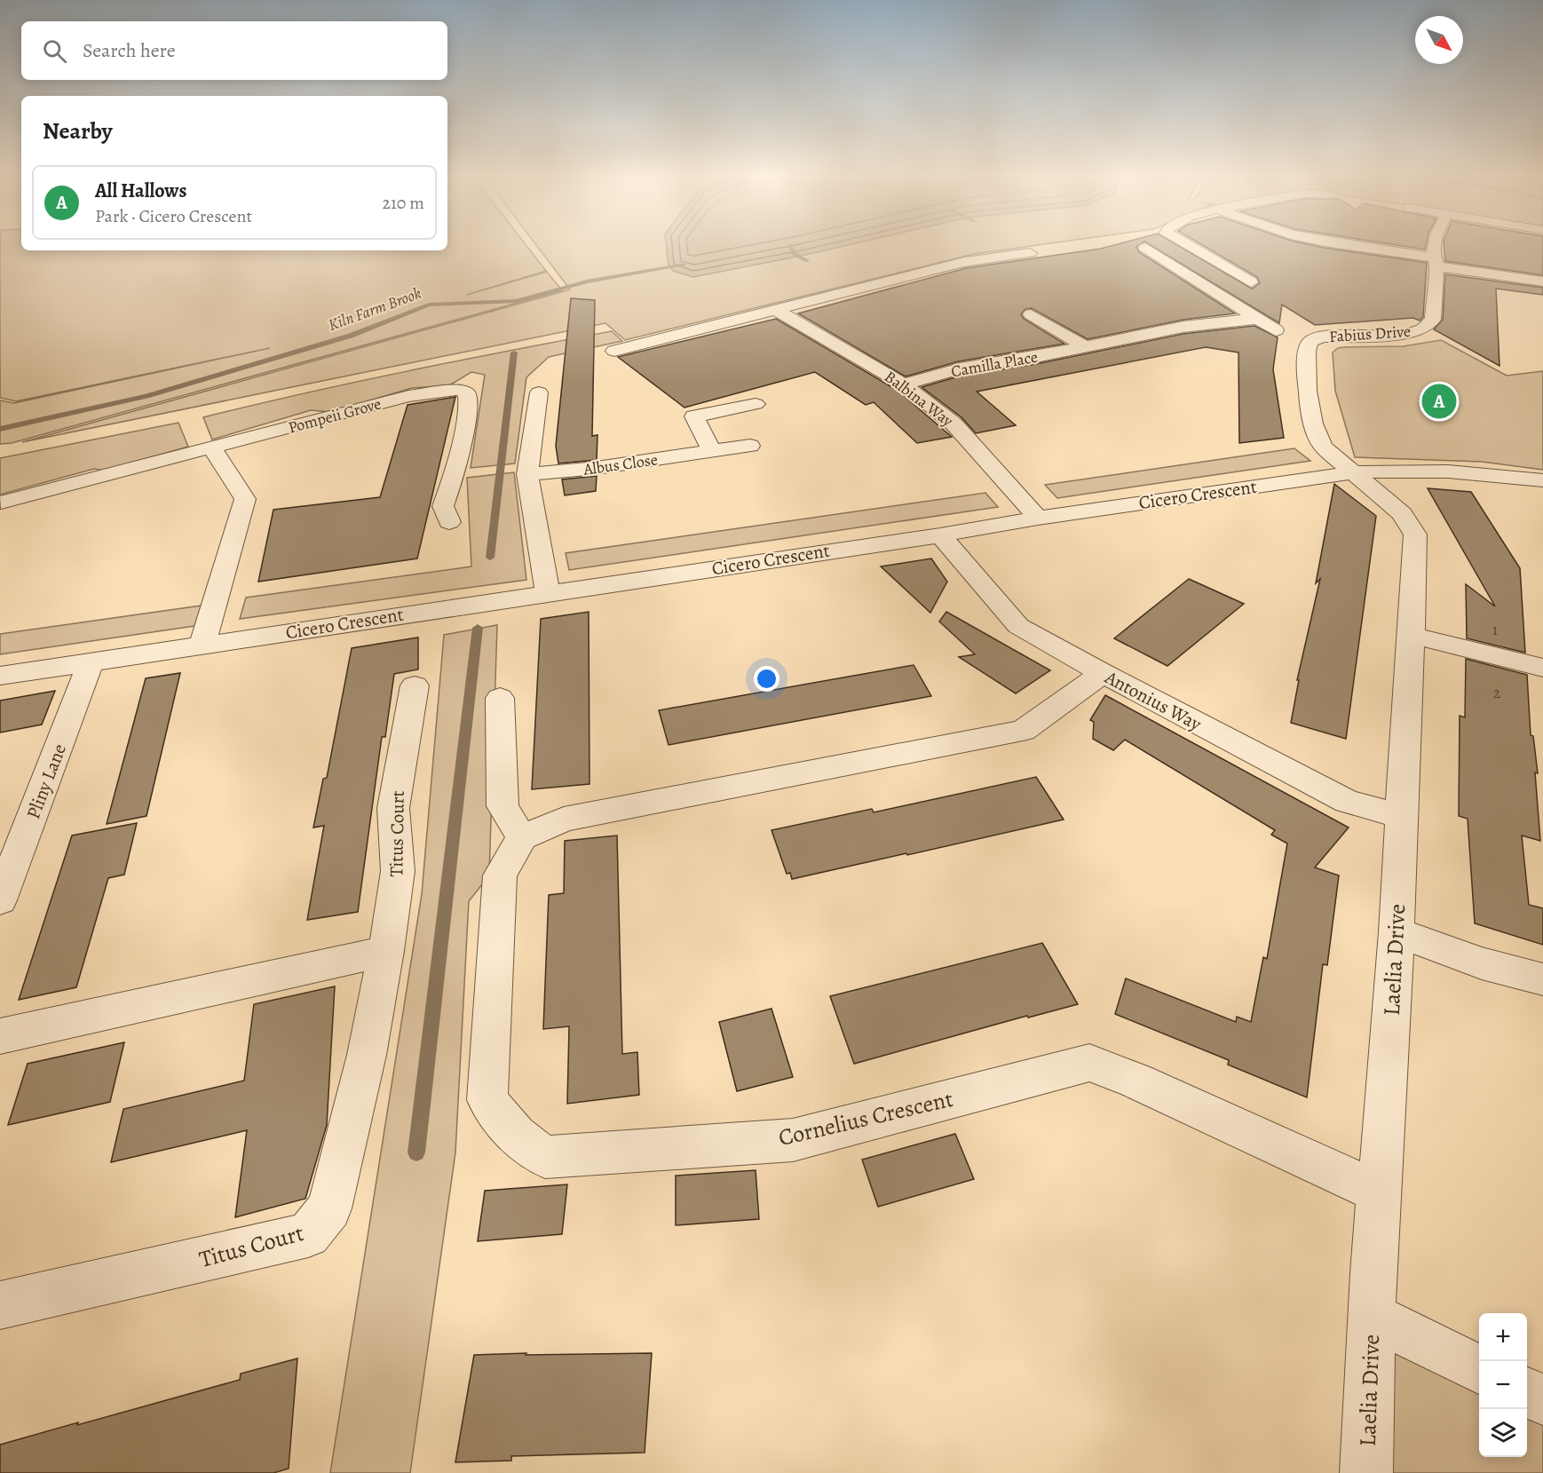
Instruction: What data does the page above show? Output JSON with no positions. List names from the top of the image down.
{
  "streets": {
    "street": [
      "Fabius Drive",
      "Camilla Place",
      "Balbina Way",
      "Pompeii Grove",
      "Albus Close",
      "Cicero Crescent",
      "Antonius Way",
      "Pliny Lane",
      "Titus Court",
      "Laelia Drive",
      "Cornelius Crescent"
    ]
  },
  "crossings": [
    ["Fabius Drive", "Cicero Crescent"],
    ["Fabius Drive", "Laelia Drive"],
    ["Camilla Place", "Balbina Way"],
    ["Balbina Way", "Cicero Crescent"],
    ["Cicero Crescent", "Antonius Way"],
    ["Cicero Crescent", "Pliny Lane"],
    ["Cicero Crescent", "Laelia Drive"],
    ["Antonius Way", "Laelia Drive"],
    ["Laelia Drive", "Cornelius Crescent"]
  ],
  "water": ["Kiln Farm Brook"],
  "house_numbers": ["1", "2"],
  "north": "bottom right",
  "page": {
    "search": "Search here",
    "heading": "Nearby",
    "list": [
      {
        "mark": "A",
        "name": "All Hallows",
        "note": "Park · Cicero Crescent",
        "value": "210 m"
      }
    ],
    "pins": "A",
    "map_buttons": ["+", "−"]
  }
}
